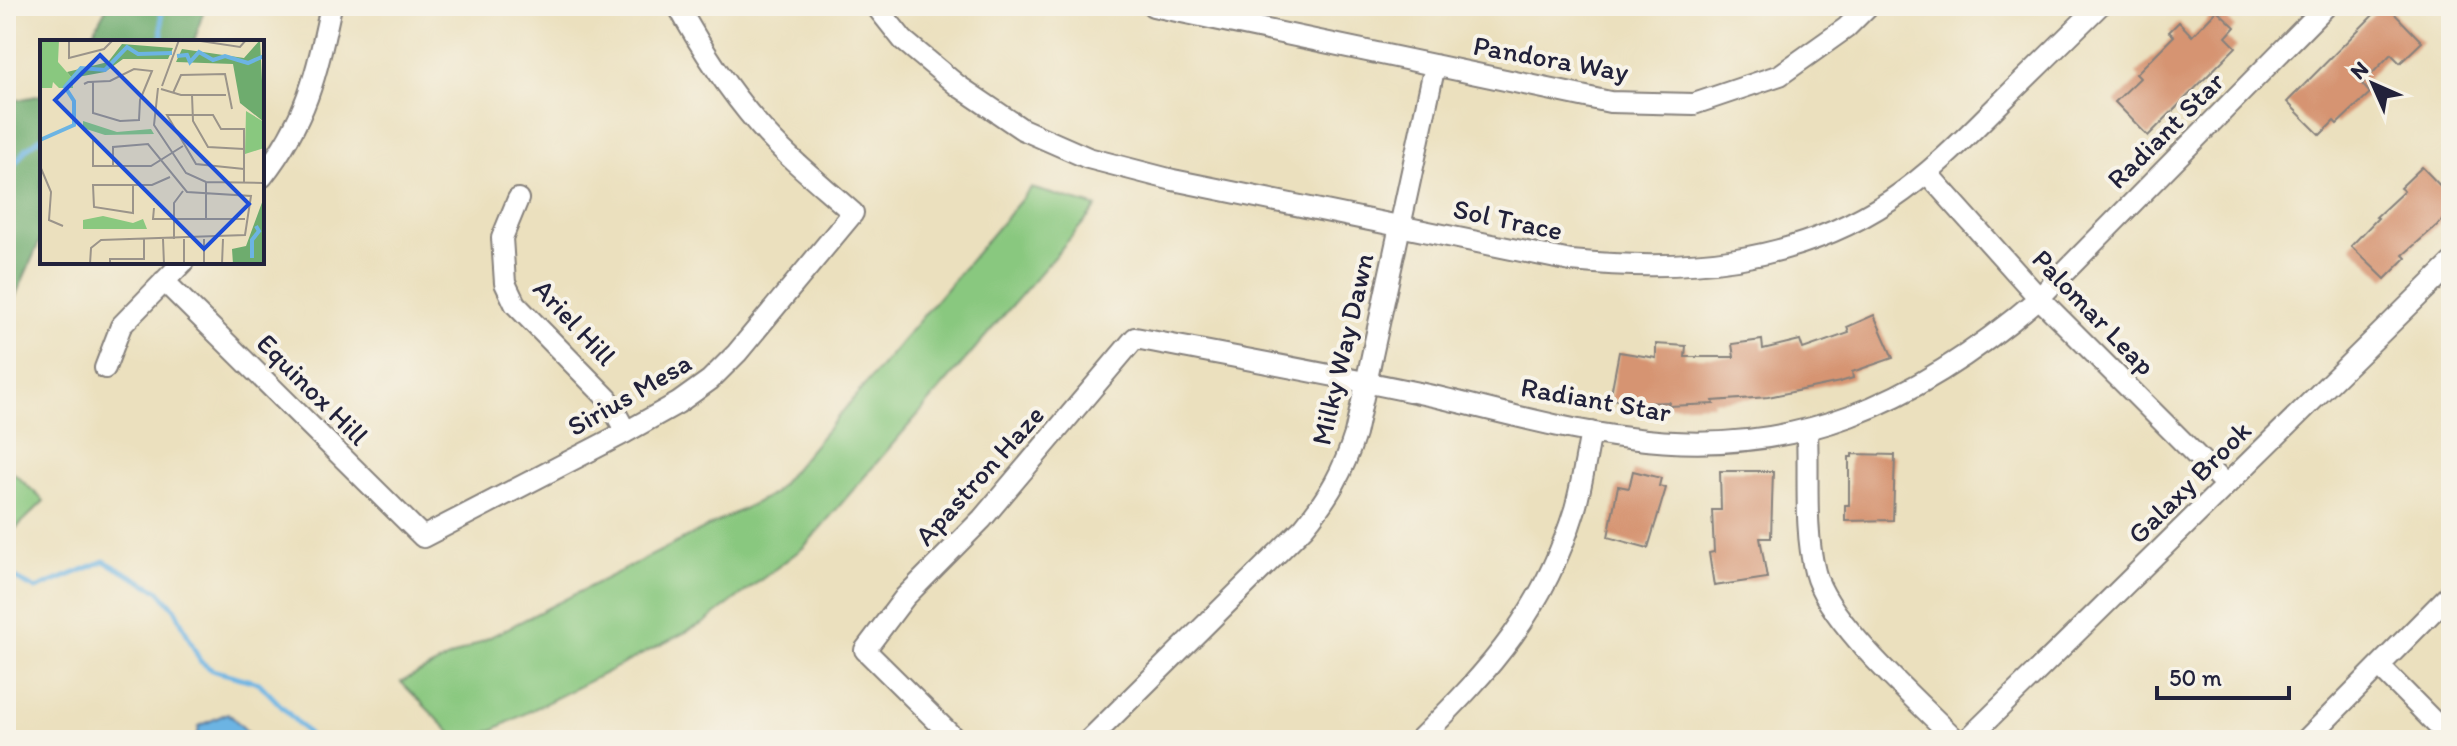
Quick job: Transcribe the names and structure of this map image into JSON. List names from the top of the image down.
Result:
{
  "streets": {
    "street": [
      "Pandora Way",
      "Radiant Star",
      "Sol Trace",
      "Palomar Leap",
      "Ariel Hill",
      "Milky Way Dawn",
      "Equinox Hill",
      "Sirius Mesa",
      "Apastron Haze",
      "Galaxy Brook"
    ]
  },
  "crossings": [
    ["Pandora Way", "Milky Way Dawn"],
    ["Radiant Star", "Palomar Leap"],
    ["Radiant Star", "Milky Way Dawn"],
    ["Radiant Star", "Apastron Haze"],
    ["Sol Trace", "Palomar Leap"],
    ["Sol Trace", "Milky Way Dawn"],
    ["Palomar Leap", "Galaxy Brook"],
    ["Ariel Hill", "Sirius Mesa"],
    ["Equinox Hill", "Sirius Mesa"]
  ],
  "scale_bar": "50 m",
  "north": "top left"
}
